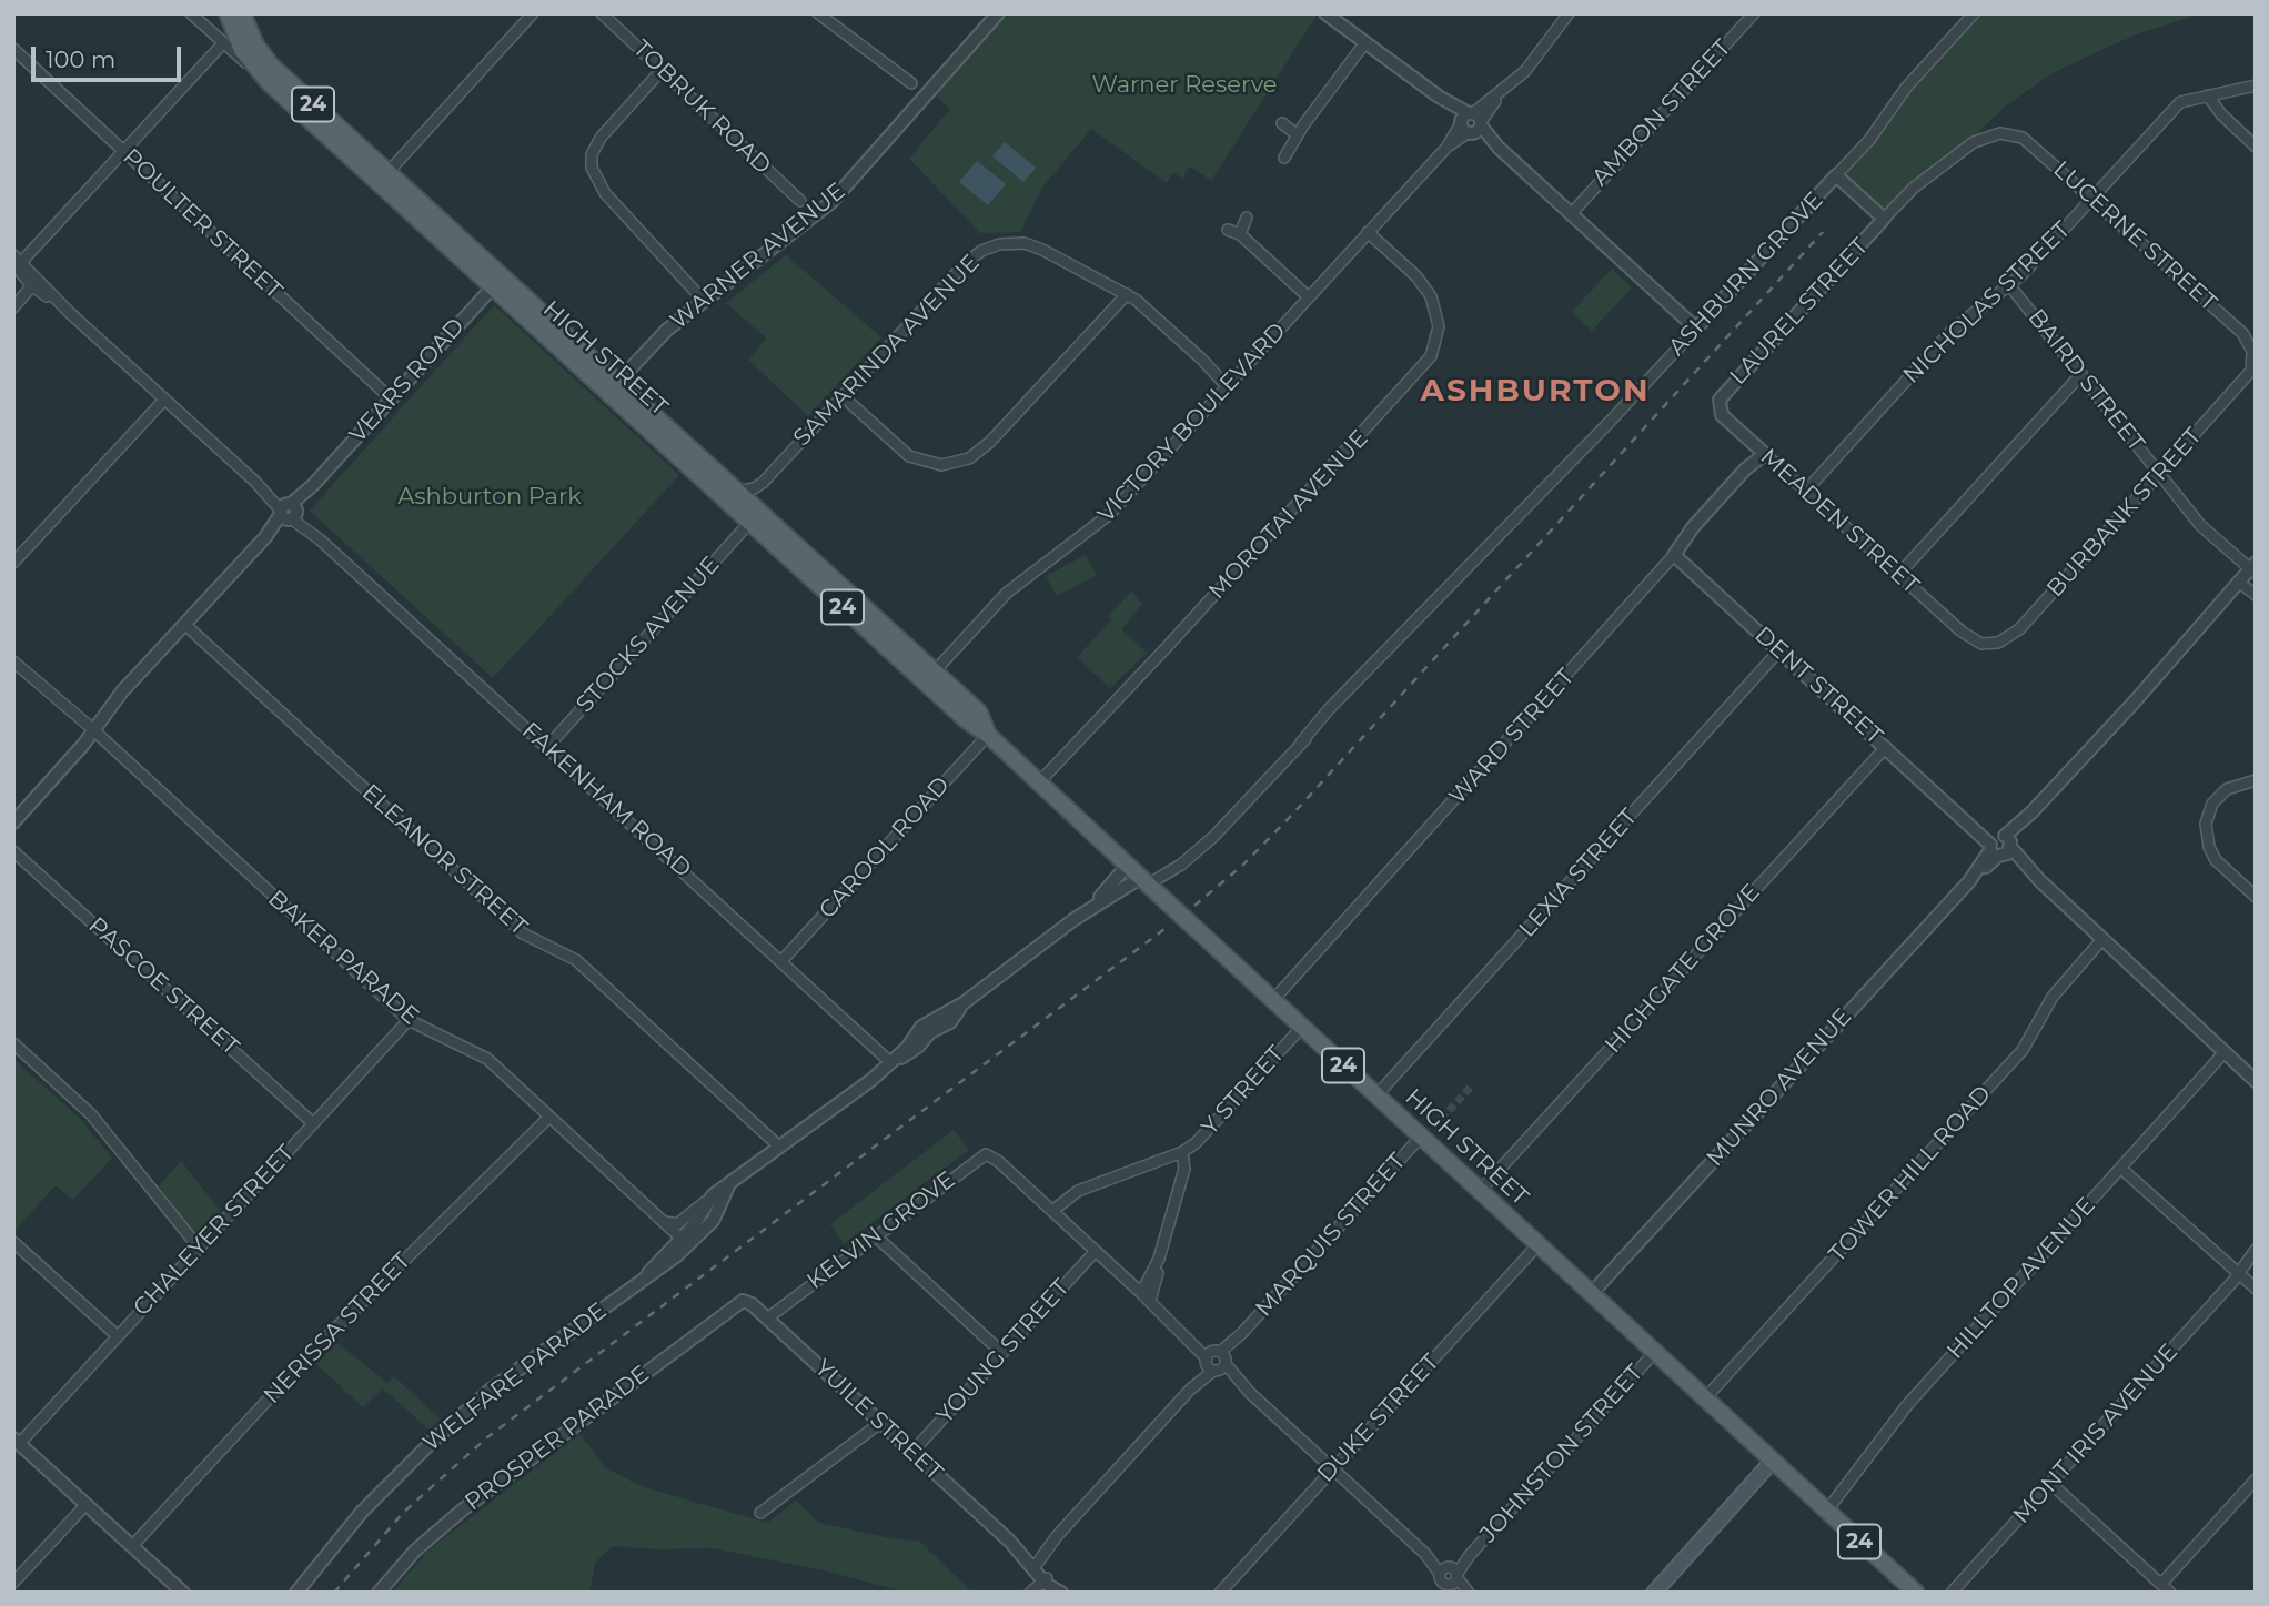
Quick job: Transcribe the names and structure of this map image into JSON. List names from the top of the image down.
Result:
{
  "streets": {
    "main road": ["24", "HIGH STREET"],
    "street": [
      "TOBRUK ROAD",
      "AMBON STREET",
      "POULTER STREET",
      "LUCERNE STREET",
      "WARNER AVENUE",
      "ASHBURN GROVE",
      "NICHOLAS STREET",
      "LAUREL STREET",
      "SAMARINDA AVENUE",
      "VEARS ROAD",
      "BAIRD STREET",
      "VICTORY BOULEVARD",
      "BURBANK STREET",
      "MOROTAI AVENUE",
      "MEADEN STREET",
      "STOCKS AVENUE",
      "DENT STREET",
      "WARD STREET",
      "FAKENHAM ROAD",
      "CAROOL ROAD",
      "ELEANOR STREET",
      "LEXIA STREET",
      "BAKER PARADE",
      "HIGHGATE GROVE",
      "PASCOE STREET",
      "MUNRO AVENUE",
      "Y STREET",
      "TOWER HILL ROAD",
      "CHALEYER STREET",
      "KELVIN GROVE",
      "MARQUIS STREET",
      "HILLTOP AVENUE",
      "NERISSA STREET",
      "YOUNG STREET",
      "WELFARE PARADE",
      "DUKE STREET",
      "YUILE STREET",
      "MONT IRIS AVENUE",
      "PROSPER PARADE",
      "JOHNSTON STREET"
    ]
  },
  "crossings": [
    ["24", "HIGH STREET"],
    ["POULTER STREET", "VEARS ROAD"],
    ["LUCERNE STREET", "NICHOLAS STREET"],
    ["LUCERNE STREET", "LAUREL STREET"],
    ["LUCERNE STREET", "BURBANK STREET"],
    ["WARNER AVENUE", "HIGH STREET"],
    ["ASHBURN GROVE", "LAUREL STREET"],
    ["ASHBURN GROVE", "HIGH STREET"],
    ["ASHBURN GROVE", "WELFARE PARADE"],
    ["NICHOLAS STREET", "BAIRD STREET"],
    ["NICHOLAS STREET", "MEADEN STREET"],
    ["LAUREL STREET", "MEADEN STREET"],
    ["SAMARINDA AVENUE", "HIGH STREET"],
    ["SAMARINDA AVENUE", "VICTORY BOULEVARD"],
    ["HIGH STREET", "VEARS ROAD"],
    ["HIGH STREET", "VICTORY BOULEVARD"],
    ["HIGH STREET", "MOROTAI AVENUE"],
    ["HIGH STREET", "STOCKS AVENUE"],
    ["HIGH STREET", "WARD STREET"],
    ["HIGH STREET", "CAROOL ROAD"],
    ["HIGH STREET", "LEXIA STREET"],
    ["HIGH STREET", "HIGHGATE GROVE"],
    ["HIGH STREET", "MUNRO AVENUE"],
    ["HIGH STREET", "Y STREET"],
    ["HIGH STREET", "TOWER HILL ROAD"],
    ["HIGH STREET", "MARQUIS STREET"],
    ["HIGH STREET", "HILLTOP AVENUE"],
    ["HIGH STREET", "WELFARE PARADE"],
    ["HIGH STREET", "DUKE STREET"],
    ["HIGH STREET", "JOHNSTON STREET"],
    ["VEARS ROAD", "FAKENHAM ROAD"],
    ["VEARS ROAD", "ELEANOR STREET"],
    ["VEARS ROAD", "BAKER PARADE"],
    ["BAIRD STREET", "BURBANK STREET"],
    ["BAIRD STREET", "MUNRO AVENUE"],
    ["VICTORY BOULEVARD", "MOROTAI AVENUE"],
    ["BURBANK STREET", "MEADEN STREET"],
    ["MEADEN STREET", "WARD STREET"],
    ["STOCKS AVENUE", "FAKENHAM ROAD"],
    ["DENT STREET", "WARD STREET"],
    ["DENT STREET", "LEXIA STREET"],
    ["DENT STREET", "HIGHGATE GROVE"],
    ["DENT STREET", "MUNRO AVENUE"],
    ["DENT STREET", "TOWER HILL ROAD"],
    ["DENT STREET", "HILLTOP AVENUE"],
    ["FAKENHAM ROAD", "CAROOL ROAD"],
    ["FAKENHAM ROAD", "WELFARE PARADE"],
    ["ELEANOR STREET", "WELFARE PARADE"],
    ["BAKER PARADE", "CHALEYER STREET"],
    ["BAKER PARADE", "NERISSA STREET"],
    ["BAKER PARADE", "WELFARE PARADE"],
    ["PASCOE STREET", "CHALEYER STREET"],
    ["Y STREET", "KELVIN GROVE"],
    ["KELVIN GROVE", "YUILE STREET"],
    ["MARQUIS STREET", "YUILE STREET"],
    ["YOUNG STREET", "YUILE STREET"],
    ["YUILE STREET", "PROSPER PARADE"]
  ],
  "districts": ["ASHBURTON"],
  "parks": ["Warner Reserve", "Ashburton Park"],
  "scale_bar": "100 m"
}
